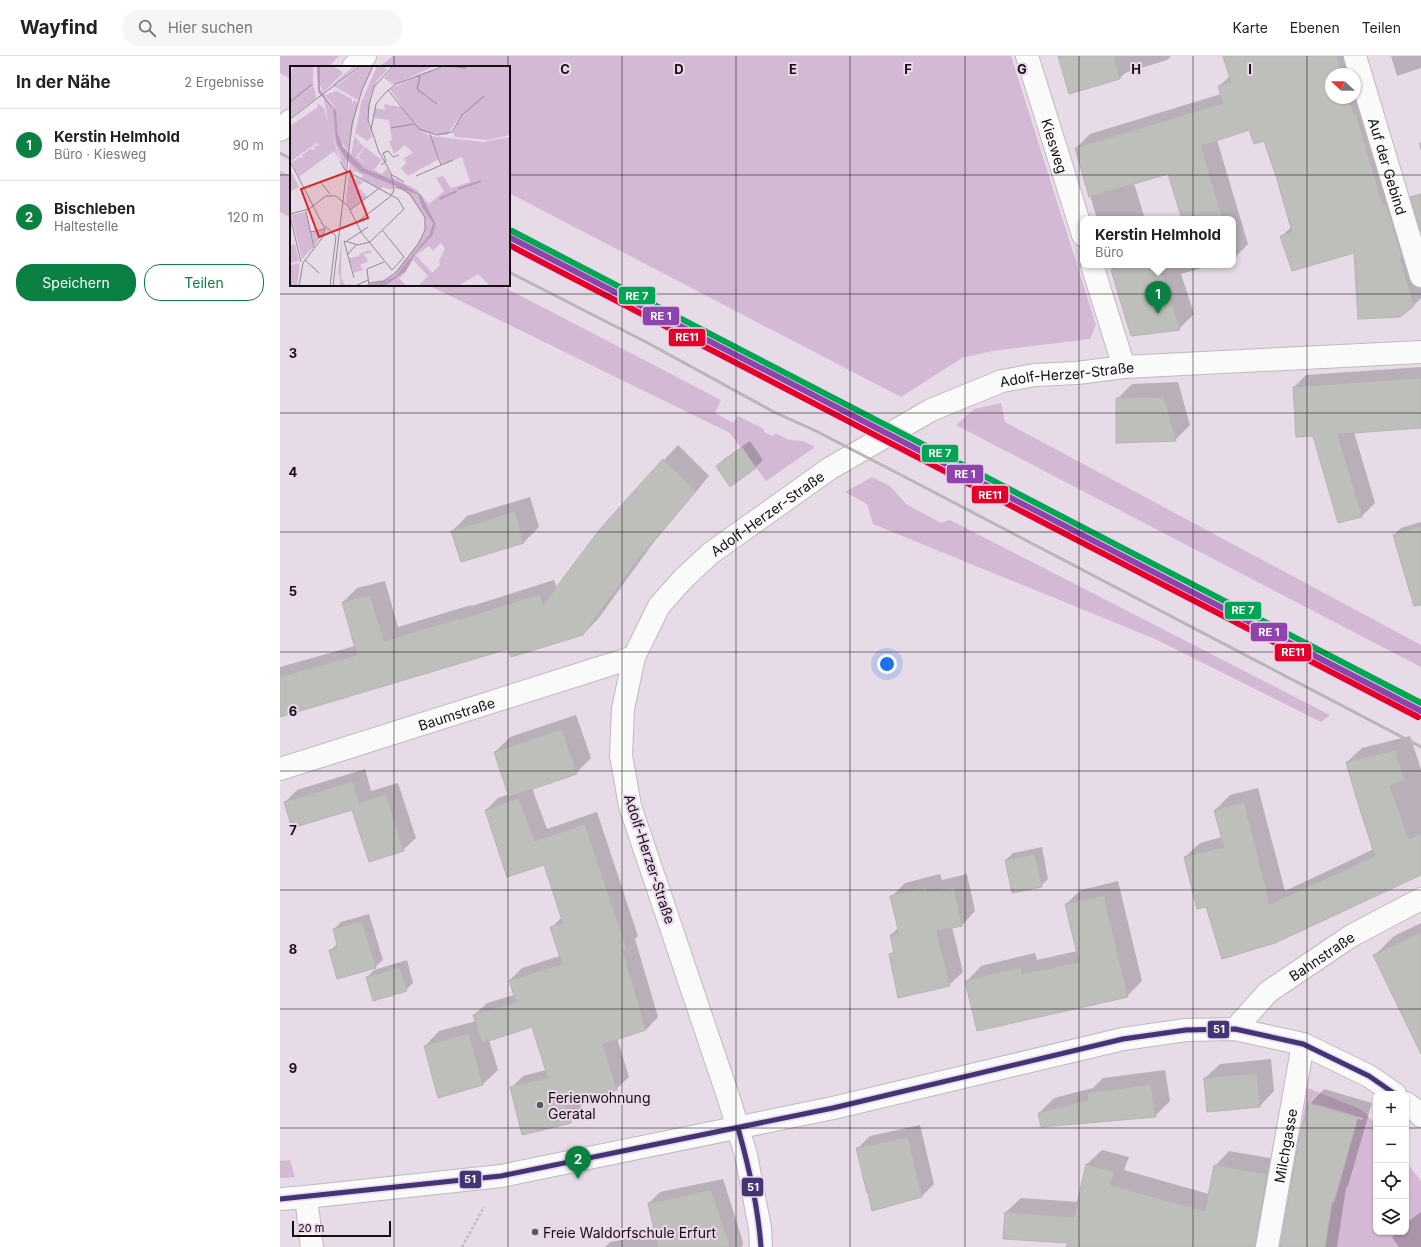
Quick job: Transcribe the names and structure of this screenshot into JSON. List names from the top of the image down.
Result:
{
  "streets": {
    "street": [
      "Kiesweg",
      "Auf der Gebind",
      "Adolf-Herzer-Straße",
      "Baumstraße",
      "Bahnstraße",
      "Milchgasse"
    ]
  },
  "crossings": [
    ["Adolf-Herzer-Straße", "Baumstraße"]
  ],
  "places": ["Ferienwohnung Geratal", "Freie Waldorfschule Erfurt"],
  "lines": ["transit line RE11", "transit line 51"],
  "scale_bar": "20 m",
  "north": "left",
  "page": {
    "header": "Wayfind",
    "search": "Hier suchen",
    "nav": ["Karte", "Ebenen", "Teilen"],
    "heading": ["In der Nähe", "2 Ergebnisse"],
    "list": [
      {
        "mark": "1",
        "name": "Kerstin Helmhold",
        "note": "Büro · Kiesweg",
        "value": "90 m"
      },
      {
        "mark": "2",
        "name": "Bischleben",
        "note": "Haltestelle",
        "value": "120 m"
      }
    ],
    "popup": ["Kerstin Helmhold", "Büro"],
    "buttons": ["Speichern", "Teilen"],
    "pins": ["1", "2"],
    "map_buttons": ["+", "−"],
    "scale": "20 m"
  },
  "grid": {
    "columns": [
      "C",
      "D",
      "E",
      "F",
      "G",
      "H",
      "I"
    ],
    "rows": [
      "3",
      "4",
      "5",
      "6",
      "7",
      "8",
      "9"
    ]
  }
}
